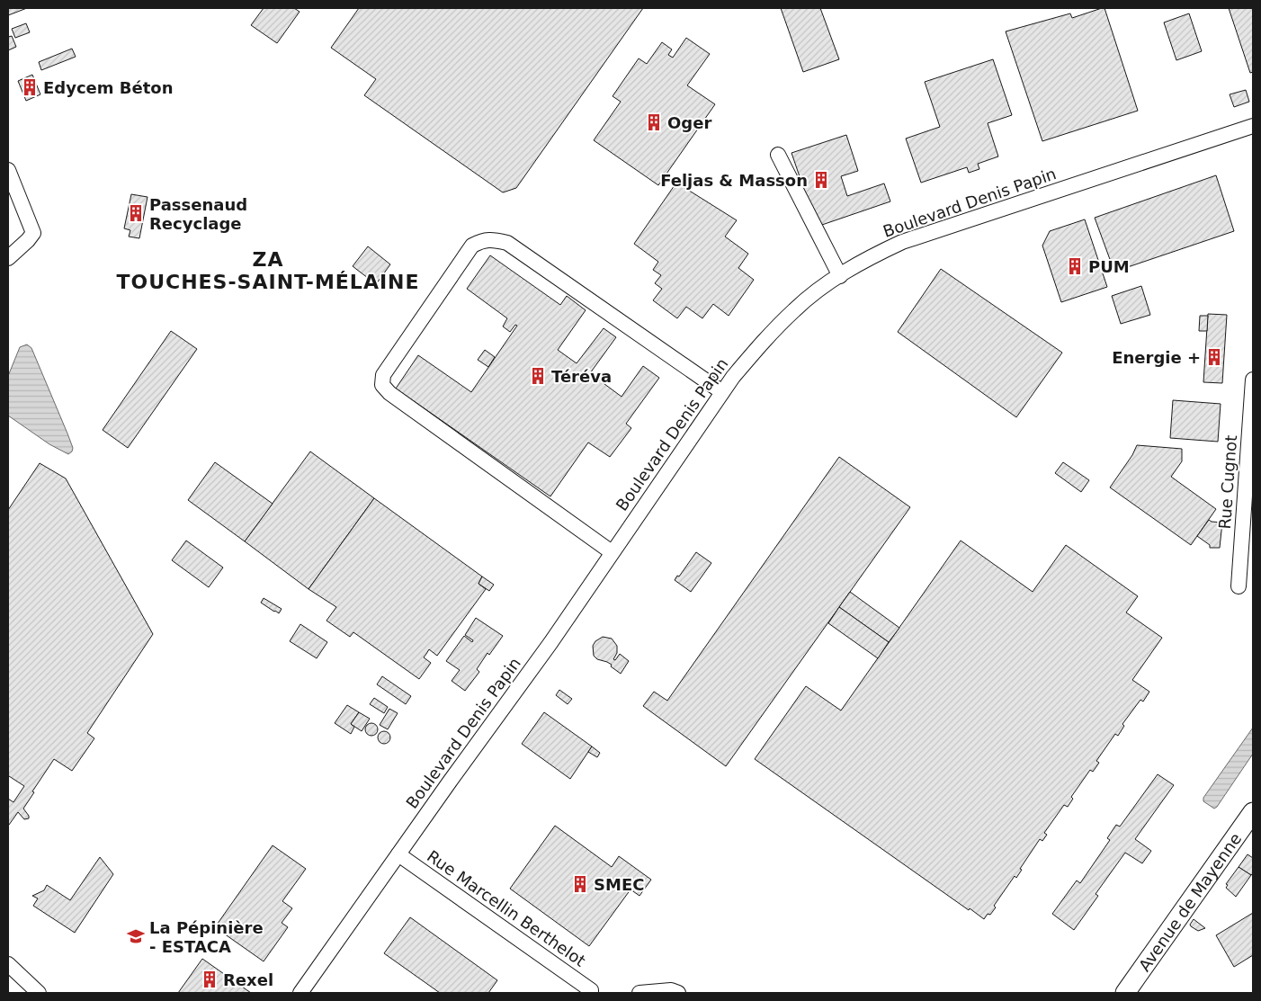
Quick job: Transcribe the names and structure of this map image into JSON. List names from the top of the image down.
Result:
{
  "streets": {
    "main road": ["Avenue de Mayenne"],
    "street": ["Boulevard Denis Papin", "Rue Cugnot", "Rue Marcellin Berthelot"]
  },
  "crossings": [
    ["Boulevard Denis Papin", "Rue Marcellin Berthelot"]
  ],
  "districts": ["ZA TOUCHES-SAINT-MÉLAINE"],
  "places": {
    "building": [
      "Edycem Béton",
      "Oger",
      "Feljas & Masson",
      "Passenaud Recyclage",
      "PUM",
      "Energie +",
      "Téréva",
      "SMEC",
      "Rexel"
    ],
    "school or university": ["La Pépinière - ESTACA"]
  }
}
